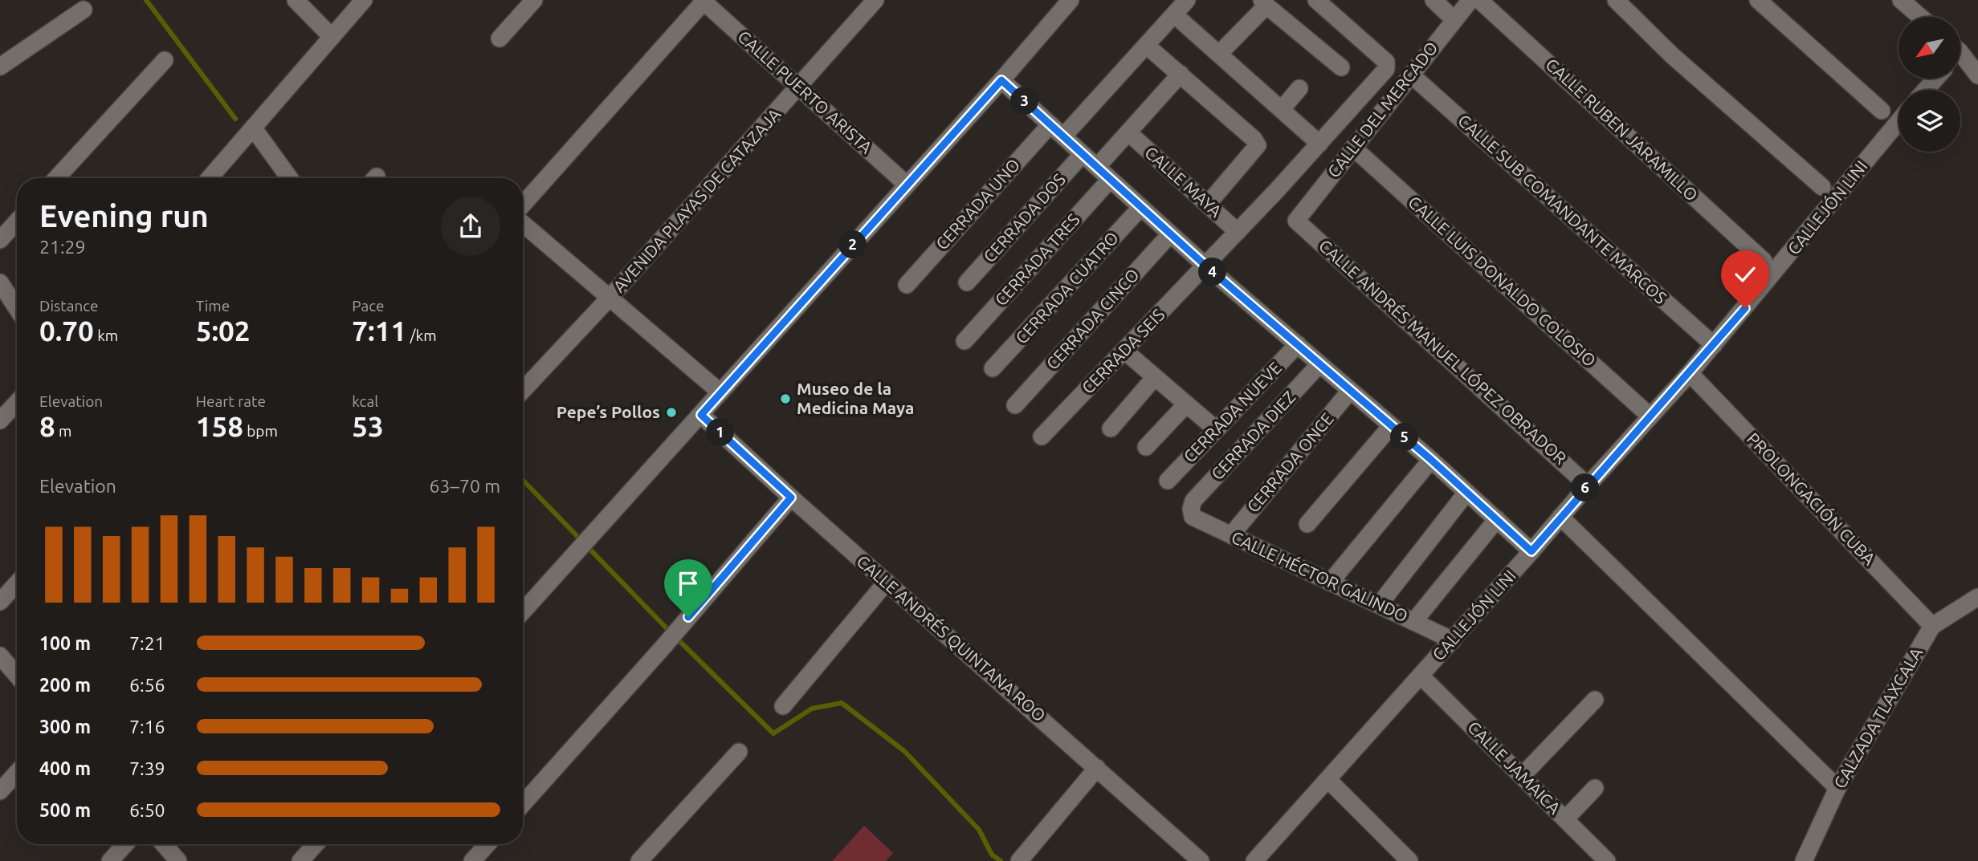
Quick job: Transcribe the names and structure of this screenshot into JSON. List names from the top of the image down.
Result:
{
  "streets": {
    "street": [
      "CALLE PUERTO ARISTA",
      "CALLE DEL MERCADO",
      "CALLE RUBEN JARAMILLO",
      "CALLE MAYA",
      "AVENIDA PLAYAS DE CATAZAJA",
      "CERRADA UNO",
      "CALLEJÓN LINI",
      "CALLE SUB COMANDANTE MARCOS",
      "CERRADA DOS",
      "CERRADA TRES",
      "CALLE LUIS DONALDO COLOSIO",
      "CERRADA CUATRO",
      "CERRADA CINCO",
      "CERRADA SEIS",
      "CALLE ANDRÉS MANUEL LÓPEZ OBRADOR",
      "CERRADA NUEVE",
      "CERRADA DIEZ",
      "CERRADA ONCE",
      "PROLONGACIÓN CUBA",
      "CALLE HÉCTOR GALINDO",
      "CALLE ANDRÉS QUINTANA ROO",
      "CALZADA TLAXCALA",
      "CALLE JAMAICA"
    ]
  },
  "crossings": [
    ["CALLE PUERTO ARISTA", "AVENIDA PLAYAS DE CATAZAJA"],
    ["CALLE DEL MERCADO", "CALLE MAYA"],
    ["CALLE DEL MERCADO", "CALLE SUB COMANDANTE MARCOS"],
    ["CALLE DEL MERCADO", "CALLE LUIS DONALDO COLOSIO"],
    ["CALLE DEL MERCADO", "CERRADA SEIS"],
    ["CALLE DEL MERCADO", "CALLE ANDRÉS MANUEL LÓPEZ OBRADOR"],
    ["CALLEJÓN LINI", "CALLE SUB COMANDANTE MARCOS"],
    ["CALLEJÓN LINI", "CALLE LUIS DONALDO COLOSIO"],
    ["CALLEJÓN LINI", "CALLE ANDRÉS MANUEL LÓPEZ OBRADOR"],
    ["CALLEJÓN LINI", "PROLONGACIÓN CUBA"],
    ["CALLEJÓN LINI", "CALLE HÉCTOR GALINDO"],
    ["CALLEJÓN LINI", "CALLE JAMAICA"],
    ["CERRADA DIEZ", "CALLE HÉCTOR GALINDO"],
    ["CERRADA ONCE", "CALLE HÉCTOR GALINDO"],
    ["PROLONGACIÓN CUBA", "CALZADA TLAXCALA"]
  ],
  "places": ["Museo de la Medicina Maya", "Pepe’s Pollos"],
  "north": "bottom left",
  "page": {
    "pins": [
      "3",
      "2",
      "4",
      "1",
      "5",
      "6"
    ],
    "heading": ["Evening run", "21:29"],
    "stats": [
      ["Distance", "0.70 km"],
      ["Time", "5:02"],
      ["Pace", "7:11 /km"],
      ["Elevation", "8 m"],
      ["Heart rate", "158 bpm"],
      ["kcal", "53"]
    ],
    "chart": ["Elevation", "63–70 m"],
    "list": [
      {
        "name": "100 m",
        "note": "7:21"
      },
      {
        "name": "200 m",
        "note": "6:56"
      },
      {
        "name": "300 m",
        "note": "7:16"
      },
      {
        "name": "400 m",
        "note": "7:39"
      },
      {
        "name": "500 m",
        "note": "6:50"
      }
    ]
  }
}
